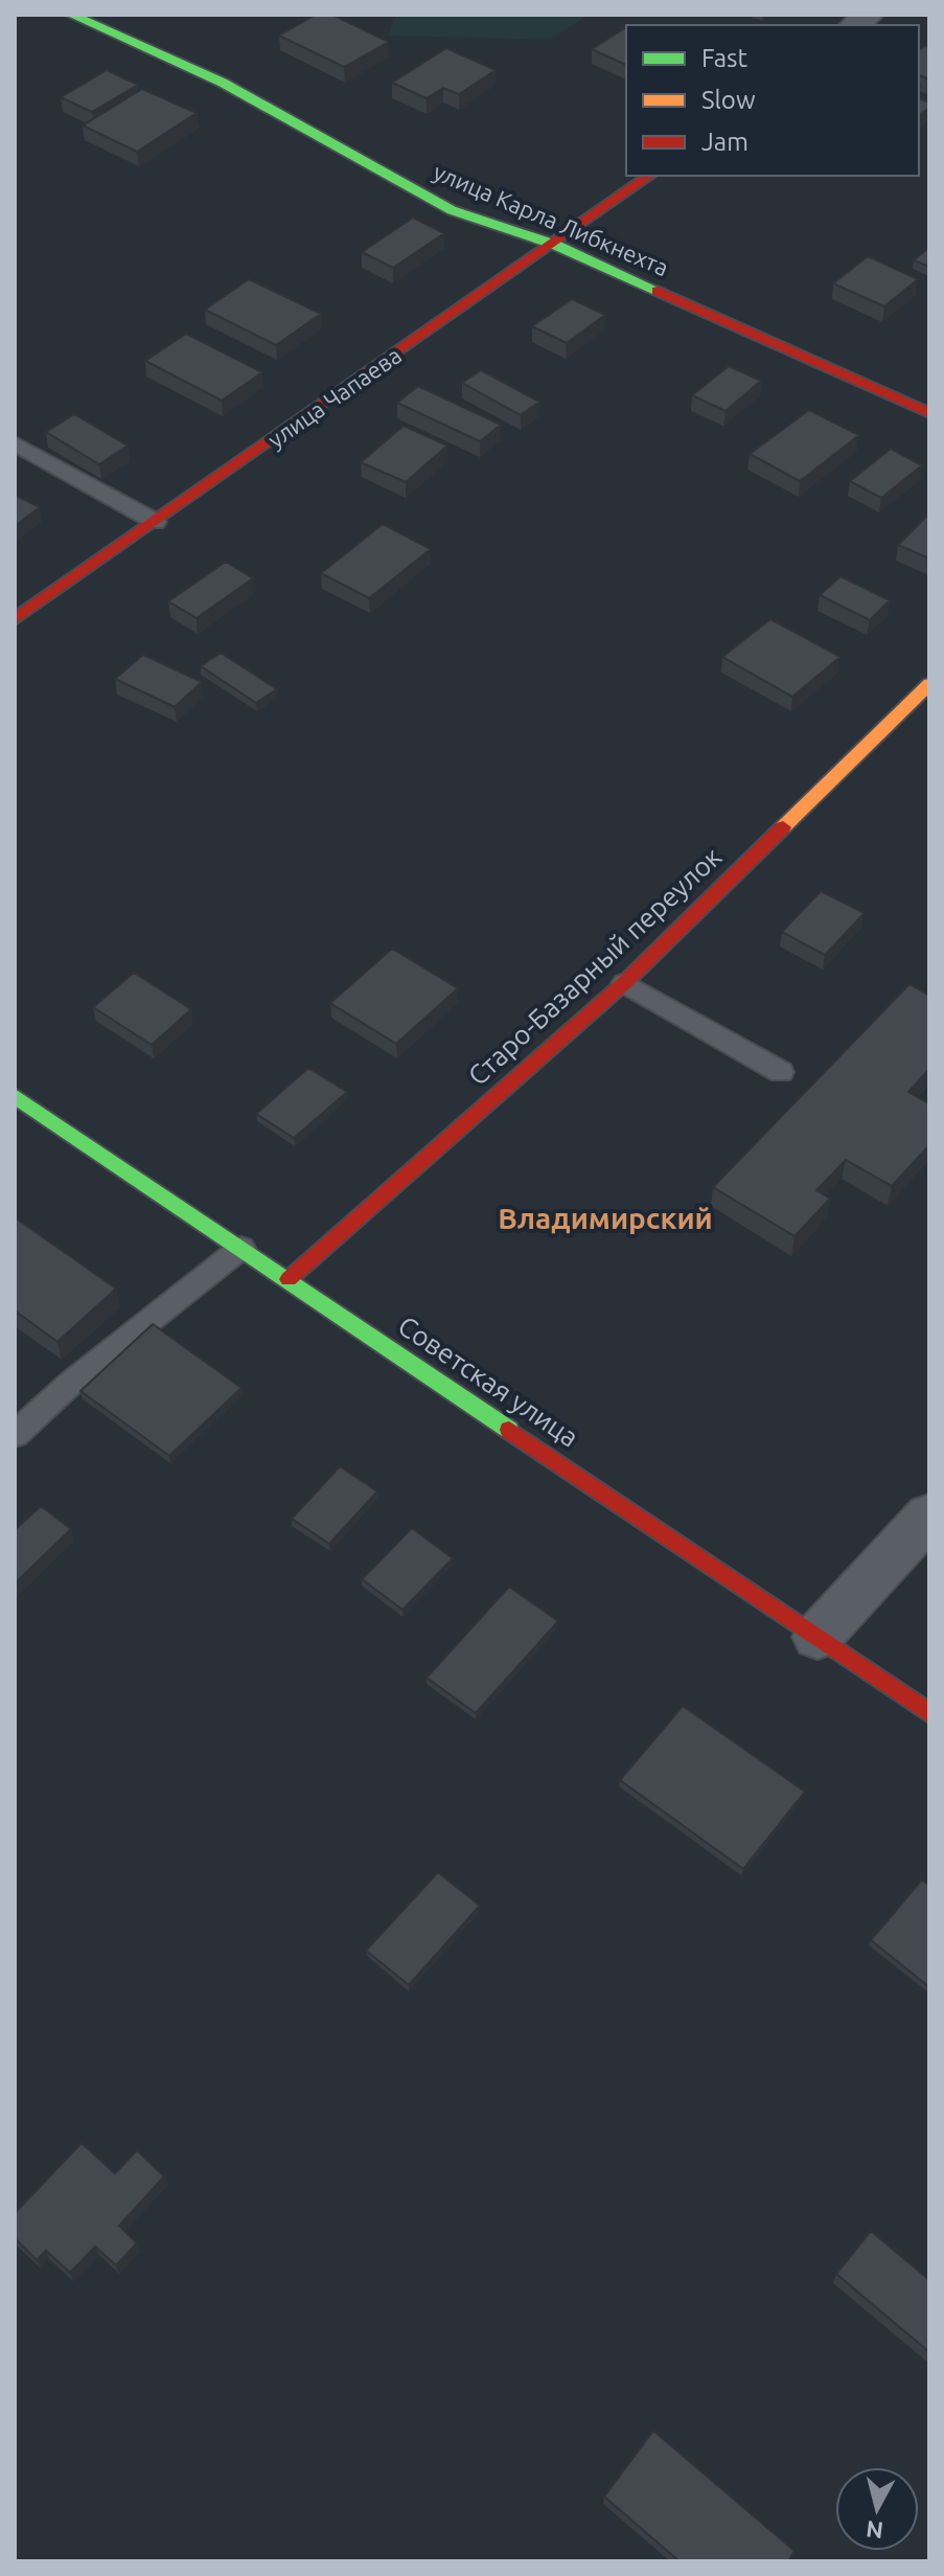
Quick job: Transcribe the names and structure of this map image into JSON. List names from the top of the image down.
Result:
{
  "streets": {
    "street": [
      "улица Карла Либкнехта",
      "улица Чапаева",
      "Старо-Базарный переулок",
      "Советская улица"
    ]
  },
  "crossings": [
    ["улица Карла Либкнехта", "улица Чапаева"],
    ["Старо-Базарный переулок", "Советская улица"]
  ],
  "districts": ["Владимирский"],
  "legend": ["Fast", "Slow", "Jam"],
  "north": "bottom"
}
